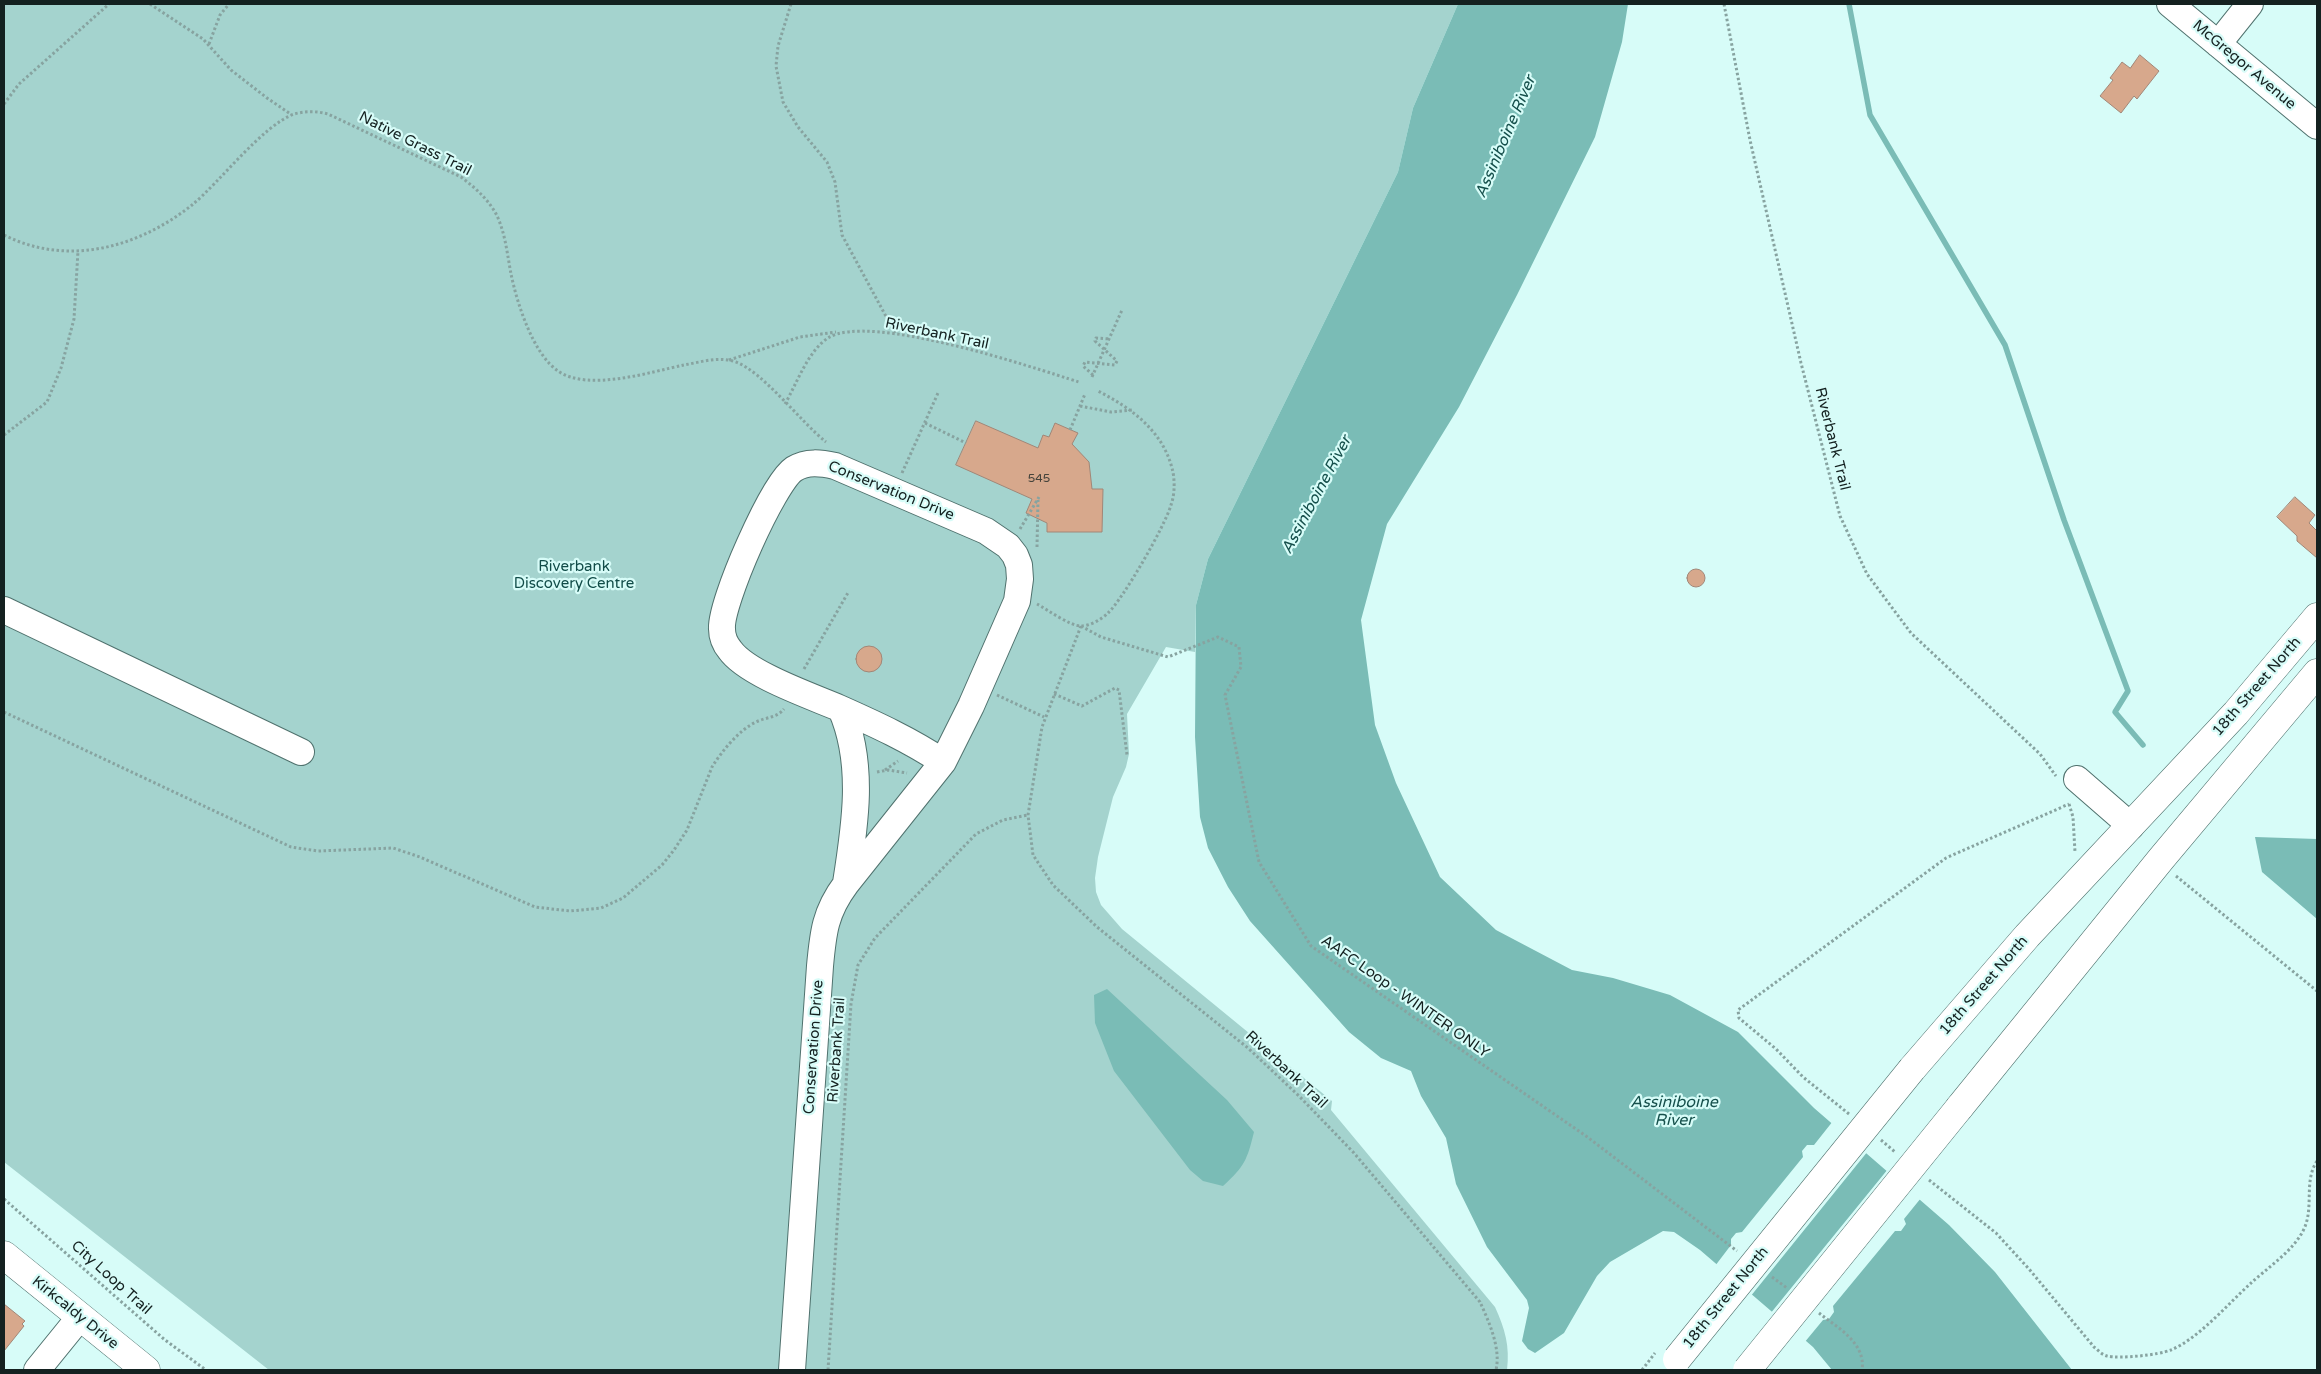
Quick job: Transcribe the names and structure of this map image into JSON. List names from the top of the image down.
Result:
{
  "streets": {
    "main road": ["18th Street North", "Kirkcaldy Drive"],
    "street": ["McGregor Avenue", "Conservation Drive"],
    "path": [
      "Native Grass Trail",
      "Riverbank Trail",
      "AAFC Loop - WINTER ONLY",
      "City Loop Trail"
    ]
  },
  "crossings": [
    ["Native Grass Trail", "Riverbank Trail"],
    ["Riverbank Trail", "AAFC Loop - WINTER ONLY"]
  ],
  "water": ["Assiniboine River"],
  "parks": ["Riverbank Discovery Centre"],
  "house_numbers": ["545"]
}
